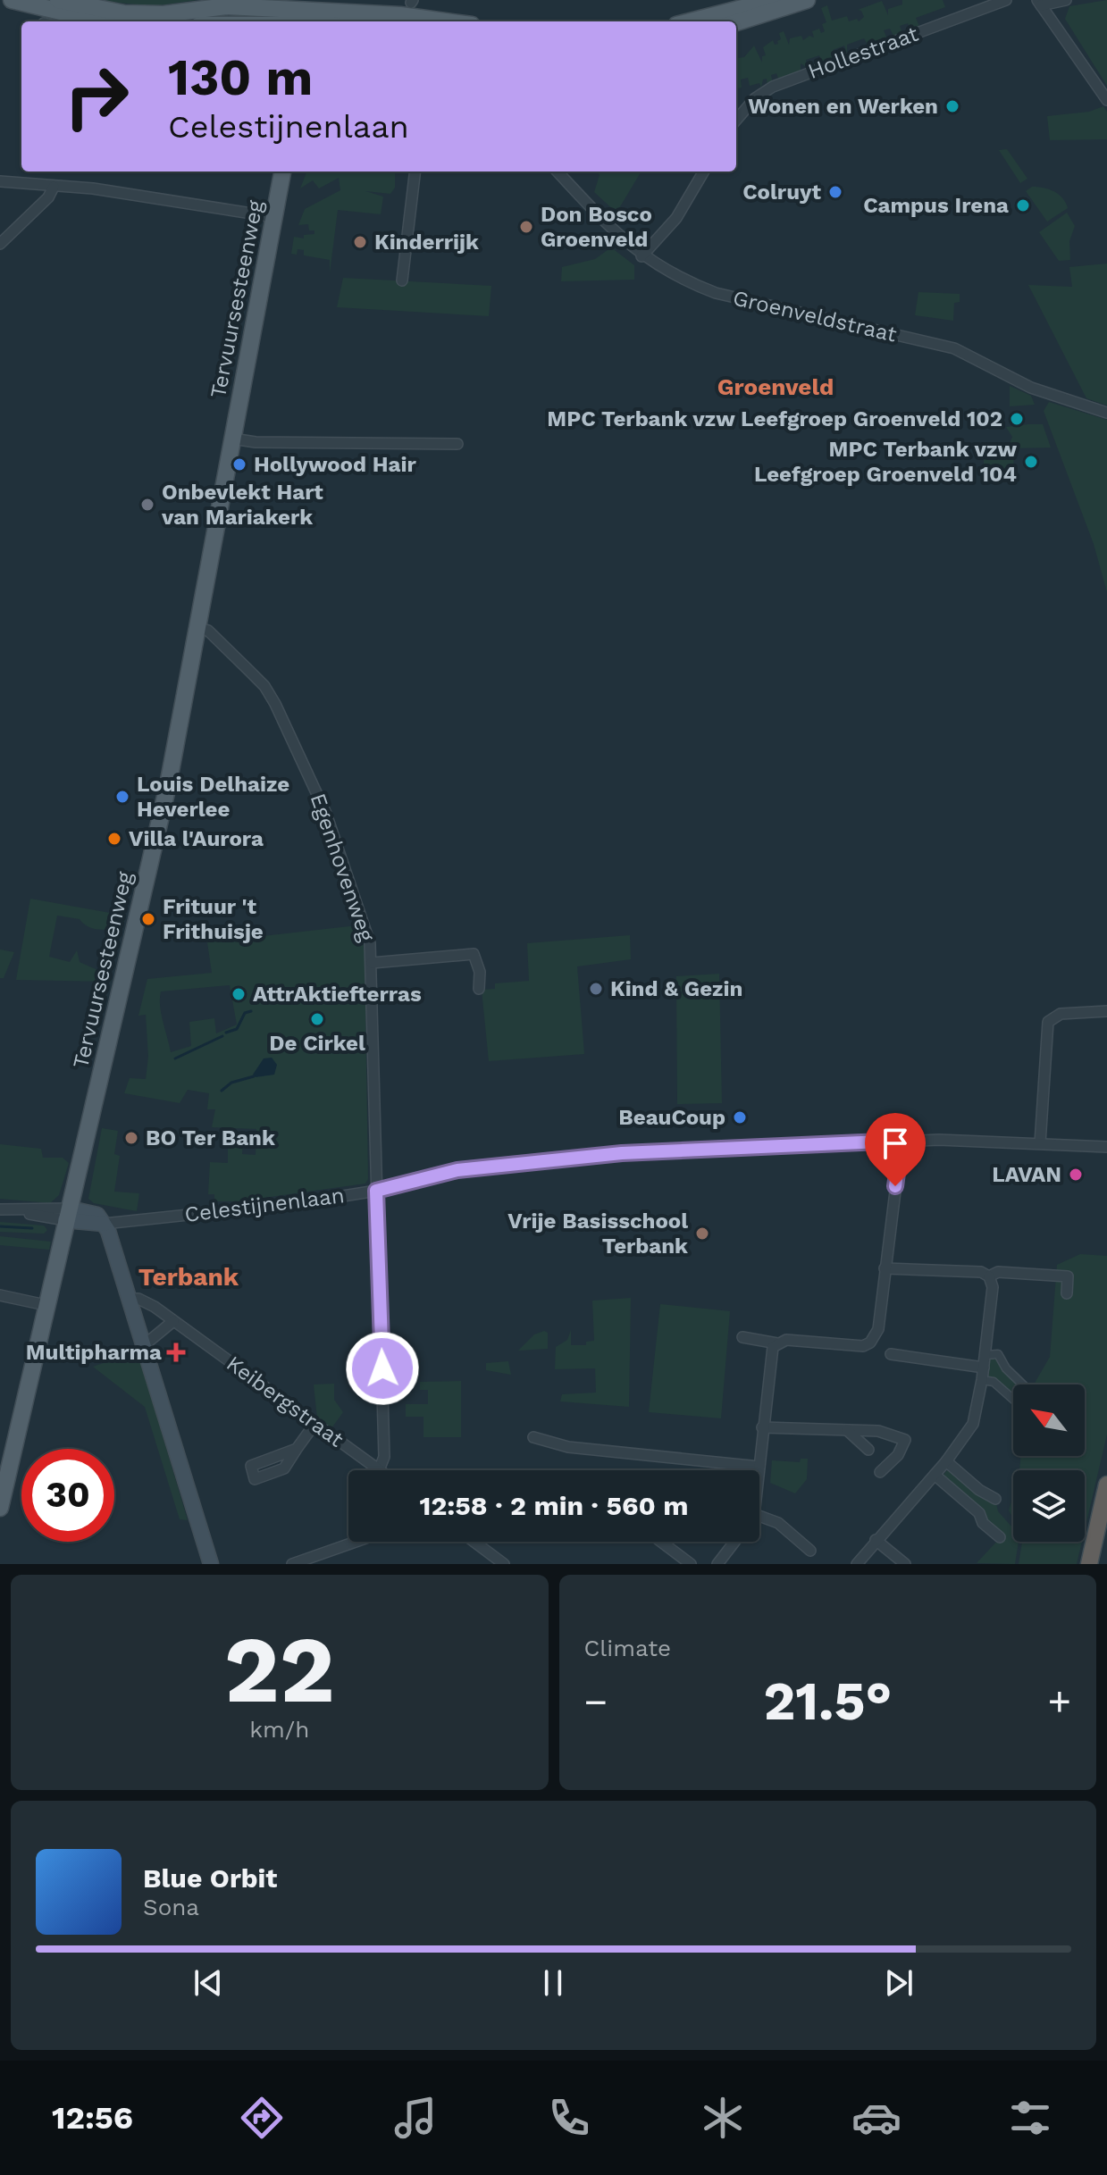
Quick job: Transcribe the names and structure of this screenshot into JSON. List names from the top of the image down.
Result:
{
  "streets": {
    "main road": ["Tervuursesteenweg"],
    "street": [
      "Hollestraat",
      "Groenveldstraat",
      "Egenhovenweg",
      "Celestijnenlaan",
      "Keibergstraat"
    ]
  },
  "crossings": [
    ["Tervuursesteenweg", "Egenhovenweg"],
    ["Egenhovenweg", "Celestijnenlaan"],
    ["Egenhovenweg", "Keibergstraat"]
  ],
  "districts": ["Groenveld", "Terbank"],
  "places": {
    "other": [
      "Wonen en Werken",
      "Colruyt",
      "Campus Irena",
      "Don Bosco Groenveld",
      "Kinderrijk",
      "MPC Terbank vzw Leefgroep Groenveld 102",
      "MPC Terbank vzw Leefgroep Groenveld 104",
      "Hollywood Hair",
      "Onbevlekt Hart van Mariakerk",
      "Louis Delhaize Heverlee",
      "Villa l'Aurora",
      "Frituur 't Frithuisje",
      "Kind & Gezin",
      "AttrAktiefterras",
      "De Cirkel",
      "BeauCoup",
      "BO Ter Bank",
      "LAVAN",
      "Vrije Basisschool Terbank"
    ],
    "health": ["Multipharma"]
  },
  "north": "top left",
  "page": {
    "turn": ["130 m", "Celestijnenlaan"],
    "limit": "30",
    "trip": "12:58 · 2 min · 560 m",
    "tile": [
      ["22", "km/h"],
      "Climate"
    ],
    "heat": ["−", "21.5°", "+"],
    "song": ["Blue Orbit", "Sona"],
    "tabs": "12:56"
  }
}
